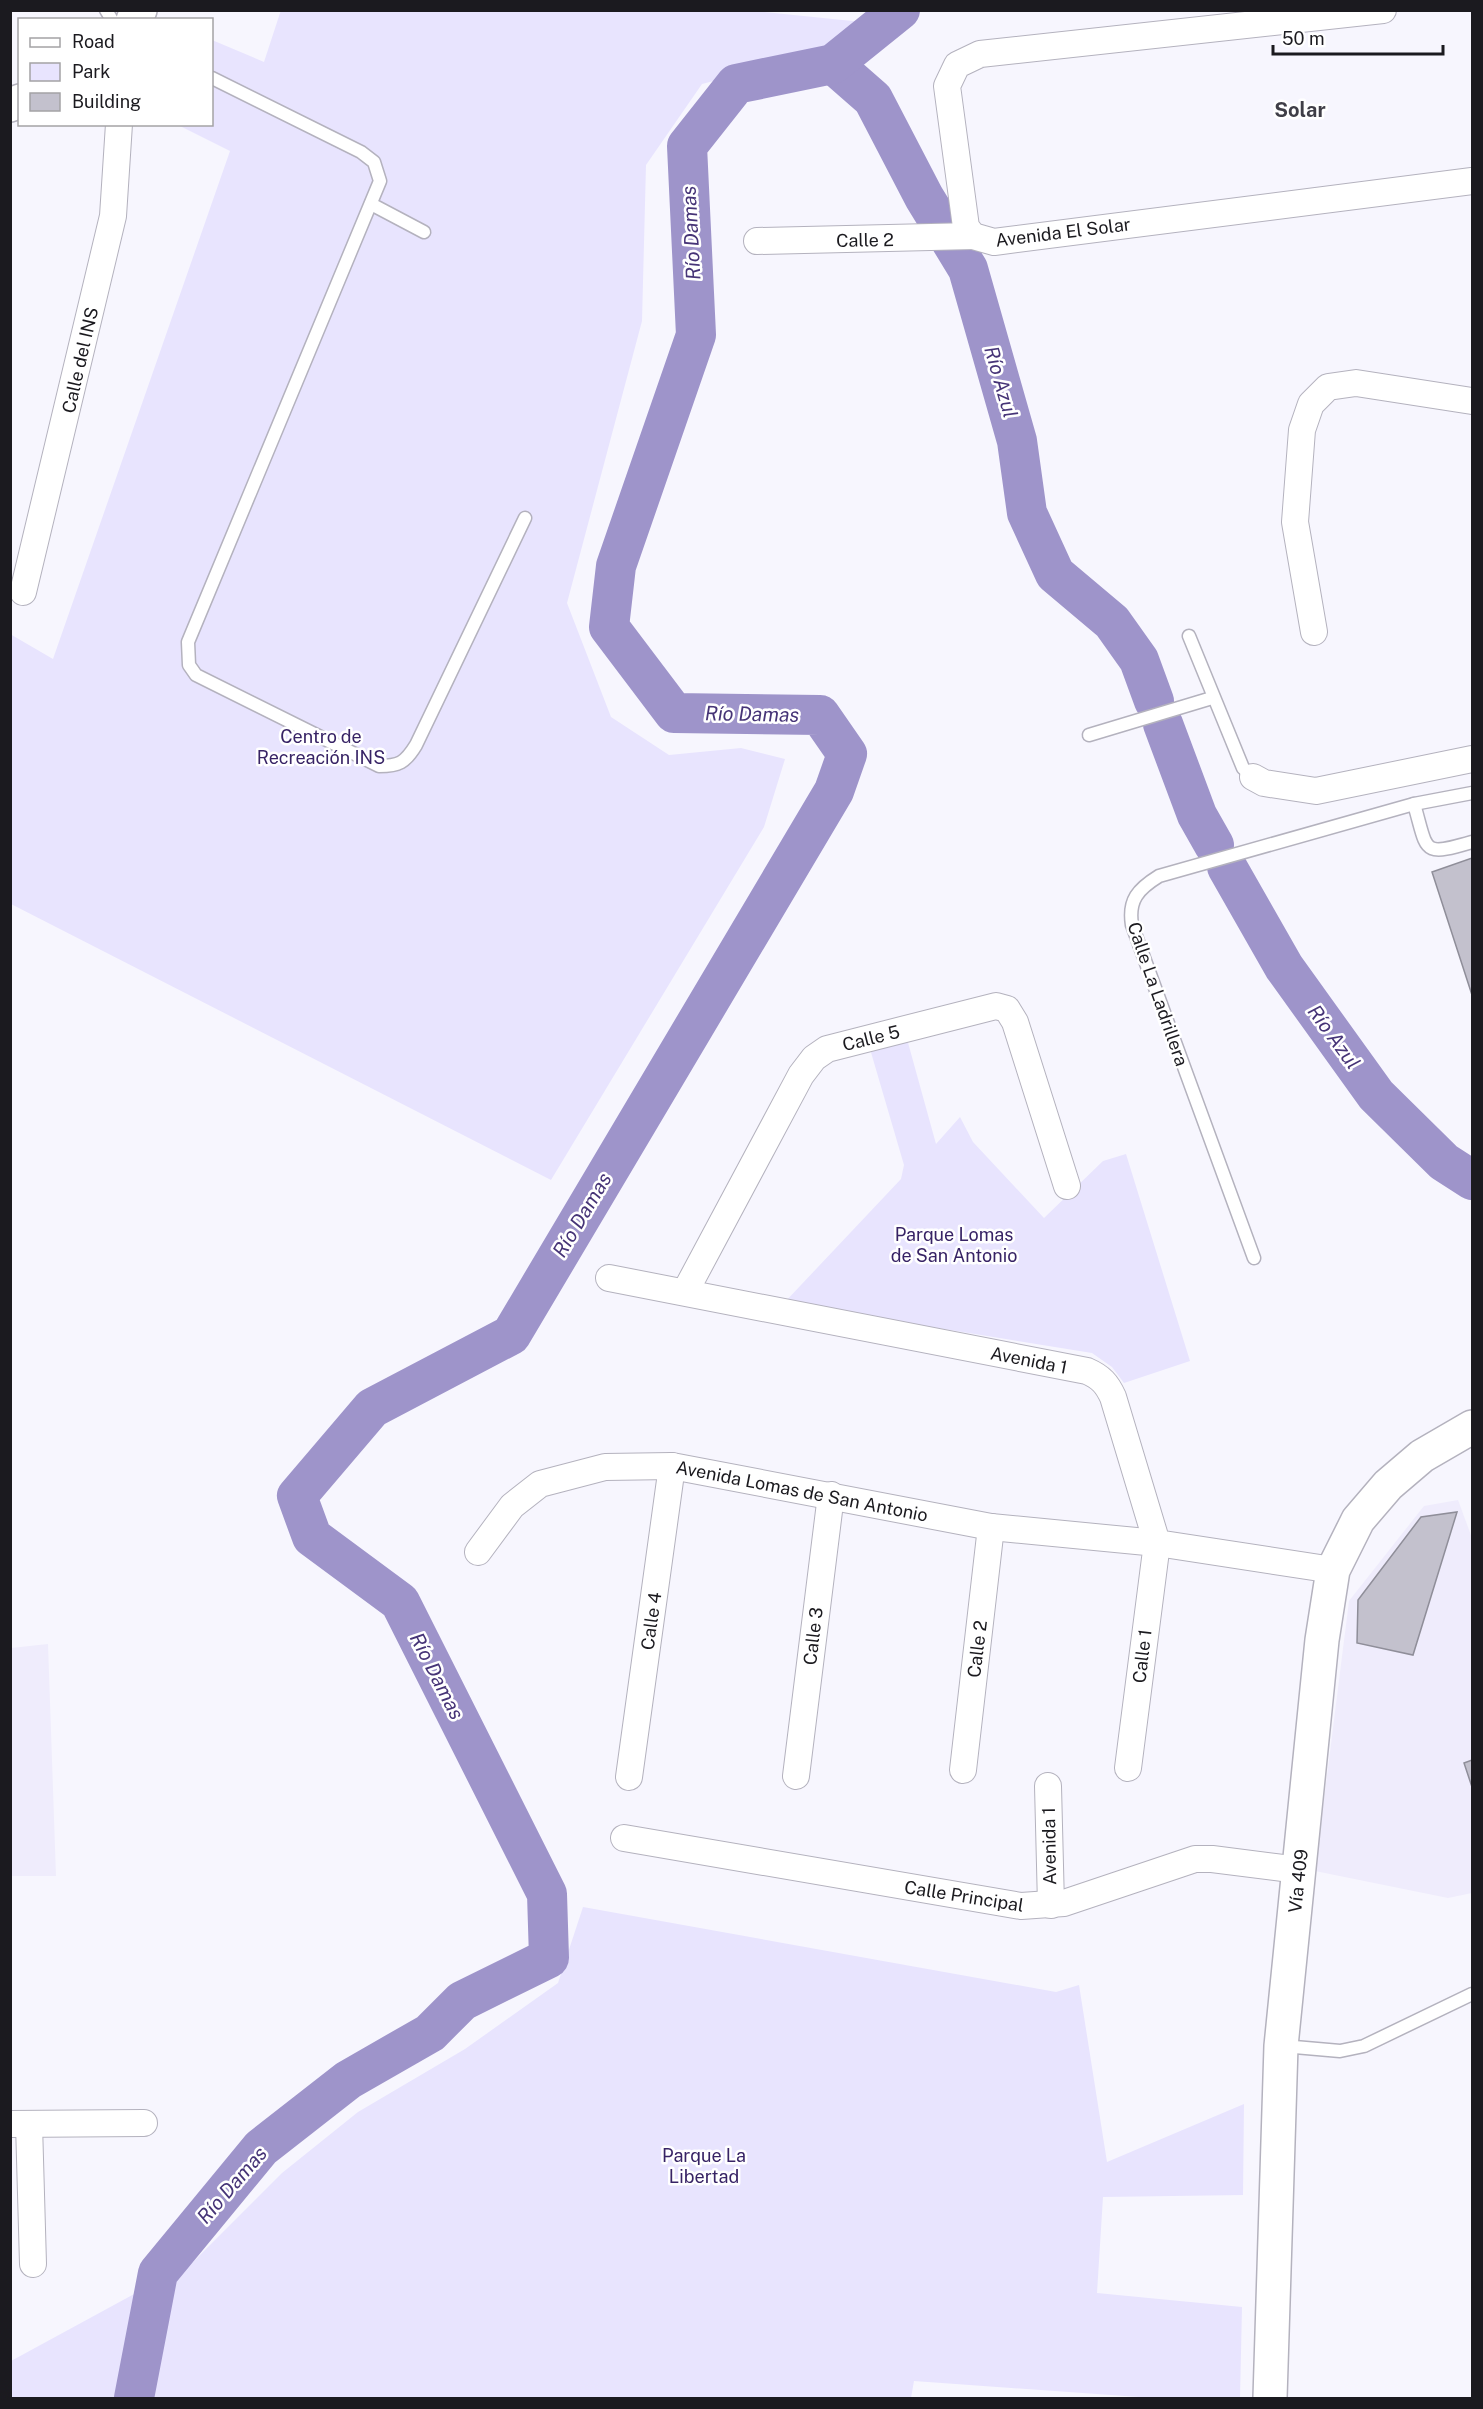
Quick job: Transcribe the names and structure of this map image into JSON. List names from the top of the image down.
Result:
{
  "streets": {
    "street": [
      "Avenida El Solar",
      "Calle 2",
      "Calle del INS",
      "Calle 5",
      "Avenida 1",
      "Avenida Lomas de San Antonio",
      "Calle 4",
      "Calle 3",
      "Calle 1",
      "Vía 409",
      "Calle Principal"
    ],
    "lane": ["Calle La Ladrillera"]
  },
  "crossings": [
    ["Avenida El Solar", "Calle 2"],
    ["Calle 2", "Avenida Lomas de San Antonio"],
    ["Calle 5", "Avenida 1"],
    ["Avenida 1", "Avenida Lomas de San Antonio"],
    ["Avenida 1", "Calle 1"],
    ["Avenida 1", "Calle Principal"],
    ["Avenida Lomas de San Antonio", "Calle 4"],
    ["Avenida Lomas de San Antonio", "Calle 3"],
    ["Avenida Lomas de San Antonio", "Calle 1"],
    ["Vía 409", "Calle Principal"]
  ],
  "districts": ["Solar"],
  "water": ["Río Damas", "Río Azul"],
  "parks": ["Centro de Recreación INS", "Parque Lomas de San Antonio", "Parque La Libertad"],
  "legend": ["Road", "Park", "Building"],
  "scale_bar": "50 m"
}
